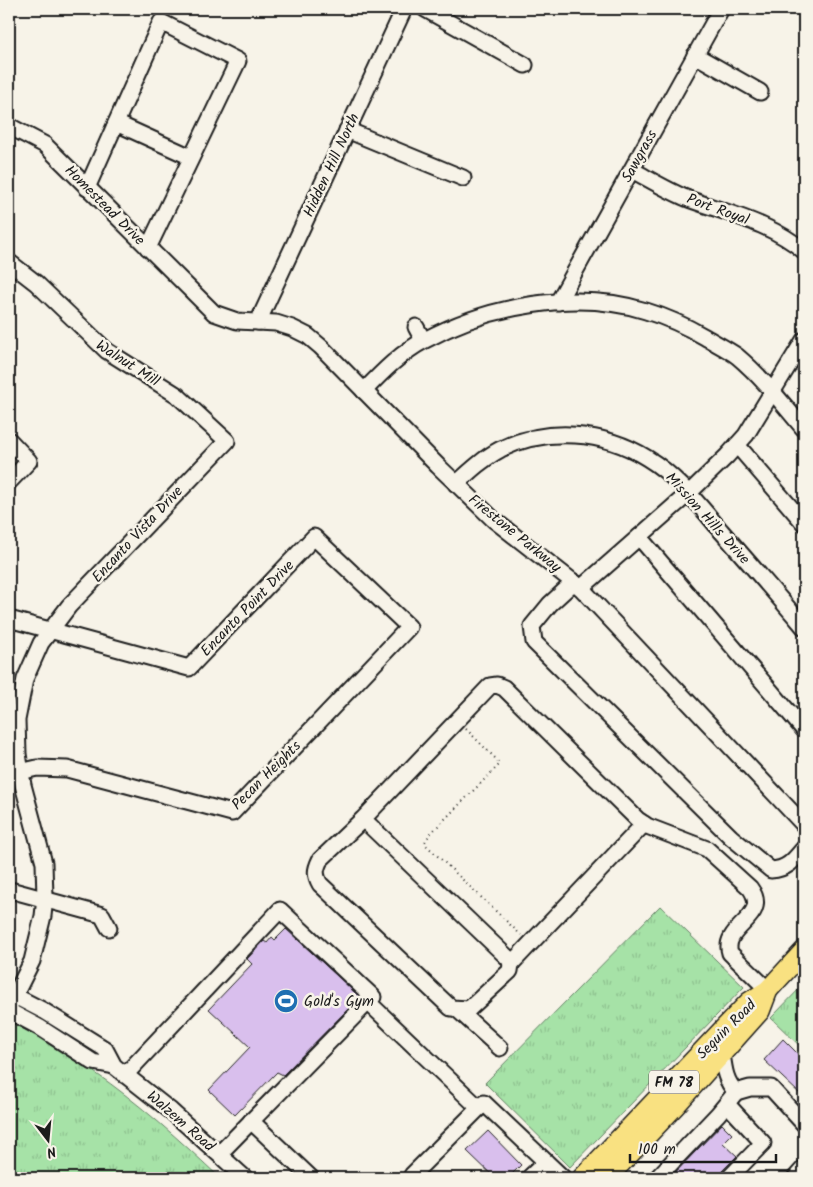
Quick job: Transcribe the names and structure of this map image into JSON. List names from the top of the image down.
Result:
{
  "streets": {
    "main road": ["Seguin Road", "FM 78"],
    "street": [
      "Sawgrass",
      "Hidden Hill North",
      "Homestead Drive",
      "Port Royal",
      "Walnut Mill",
      "Mission Hills Drive",
      "Firestone Parkway",
      "Encanto Vista Drive",
      "Encanto Point Drive",
      "Pecan Heights",
      "Walzem Road"
    ]
  },
  "crossings": [
    ["Sawgrass", "Port Royal"],
    ["Hidden Hill North", "Firestone Parkway"],
    ["Homestead Drive", "Firestone Parkway"],
    ["Walnut Mill", "Encanto Vista Drive"],
    ["Mission Hills Drive", "Firestone Parkway"],
    ["Encanto Vista Drive", "Encanto Point Drive"],
    ["Encanto Point Drive", "Pecan Heights"]
  ],
  "places": {
    "sports": ["Gold's Gym"]
  },
  "scale_bar": "100 m",
  "north": "bottom"
}
